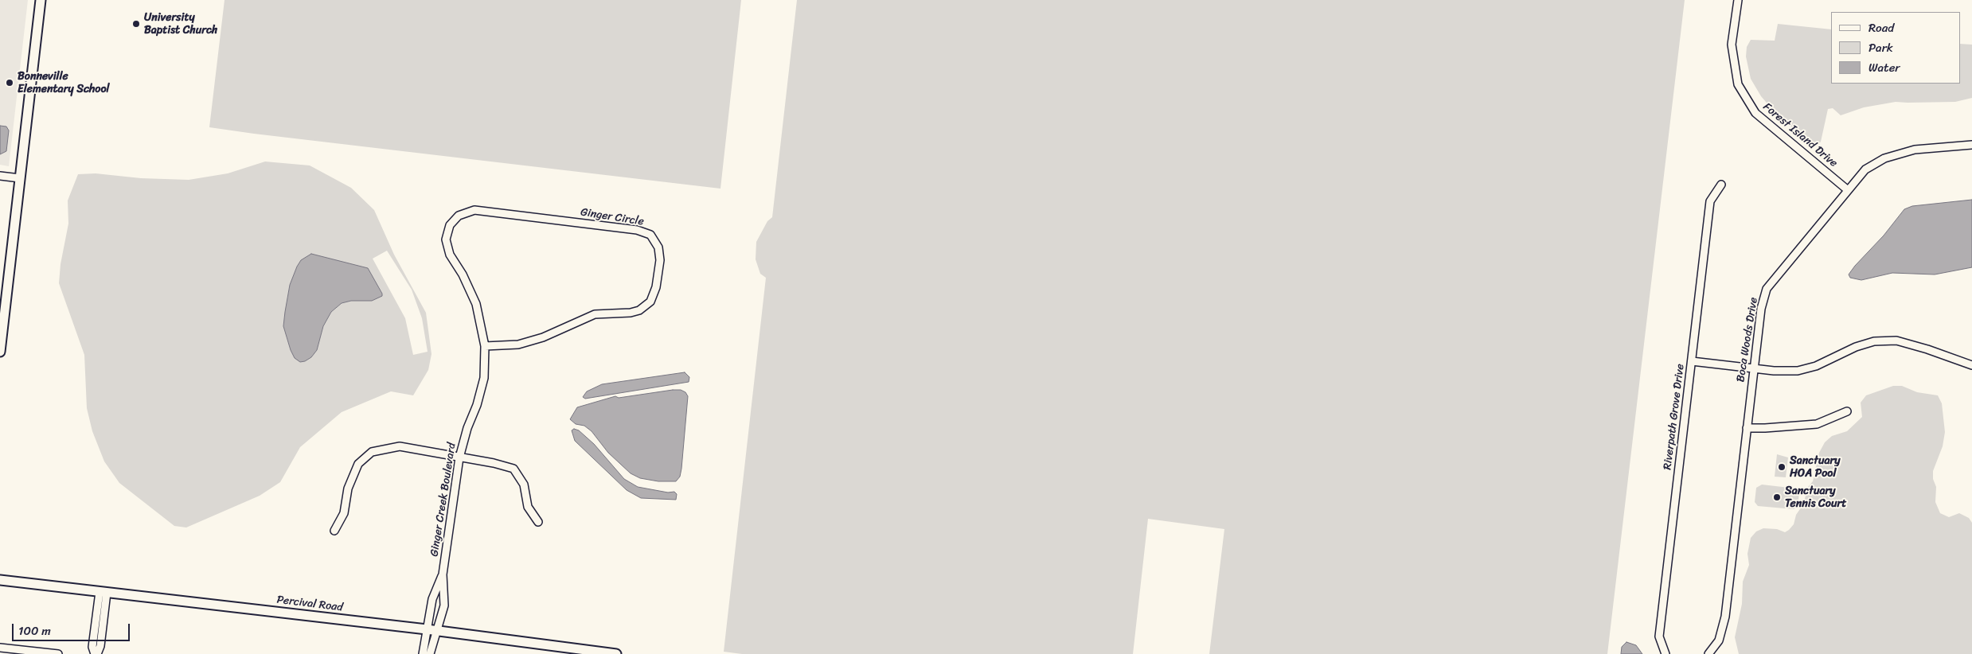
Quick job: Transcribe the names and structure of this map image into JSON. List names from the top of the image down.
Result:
{
  "streets": {
    "street": [
      "Forest Island Drive",
      "Ginger Circle",
      "Boca Woods Drive",
      "Riverpath Grove Drive",
      "Ginger Creek Boulevard",
      "Percival Road"
    ]
  },
  "crossings": [
    ["Forest Island Drive", "Boca Woods Drive"],
    ["Ginger Circle", "Ginger Creek Boulevard"],
    ["Ginger Creek Boulevard", "Percival Road"]
  ],
  "places": [
    "University Baptist Church",
    "Bonneville Elementary School",
    "Sanctuary HOA Pool",
    "Sanctuary Tennis Court"
  ],
  "legend": ["Road", "Park", "Water"],
  "scale_bar": "100 m"
}
